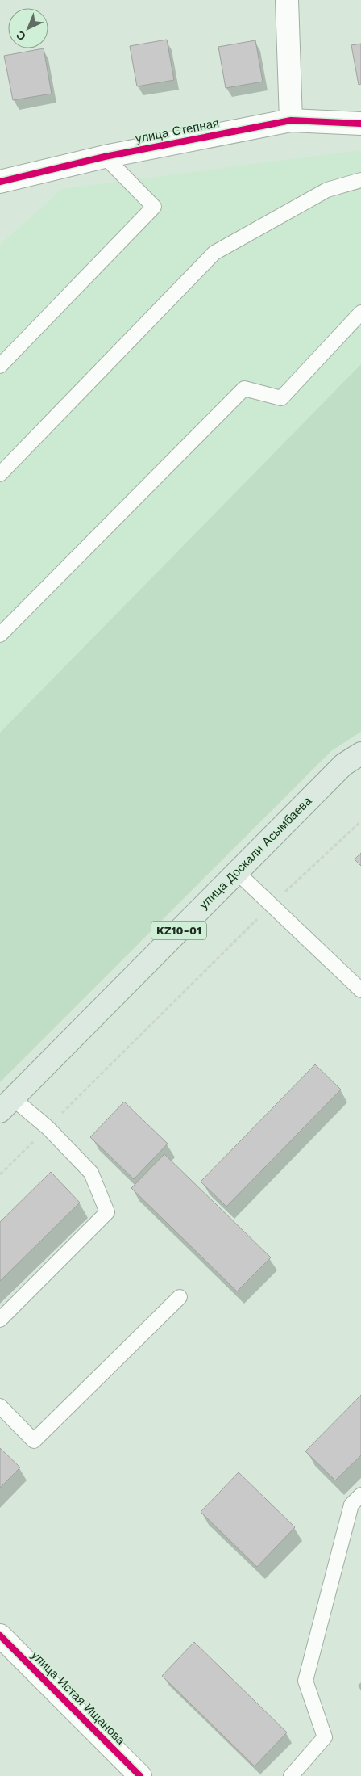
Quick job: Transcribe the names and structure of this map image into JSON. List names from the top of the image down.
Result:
{
  "streets": {
    "main road": ["улица Доскали Асымбаева", "KZ10-01"],
    "street": ["улица Степная", "улица Истая Ищанова"]
  },
  "north": "bottom left"
}
